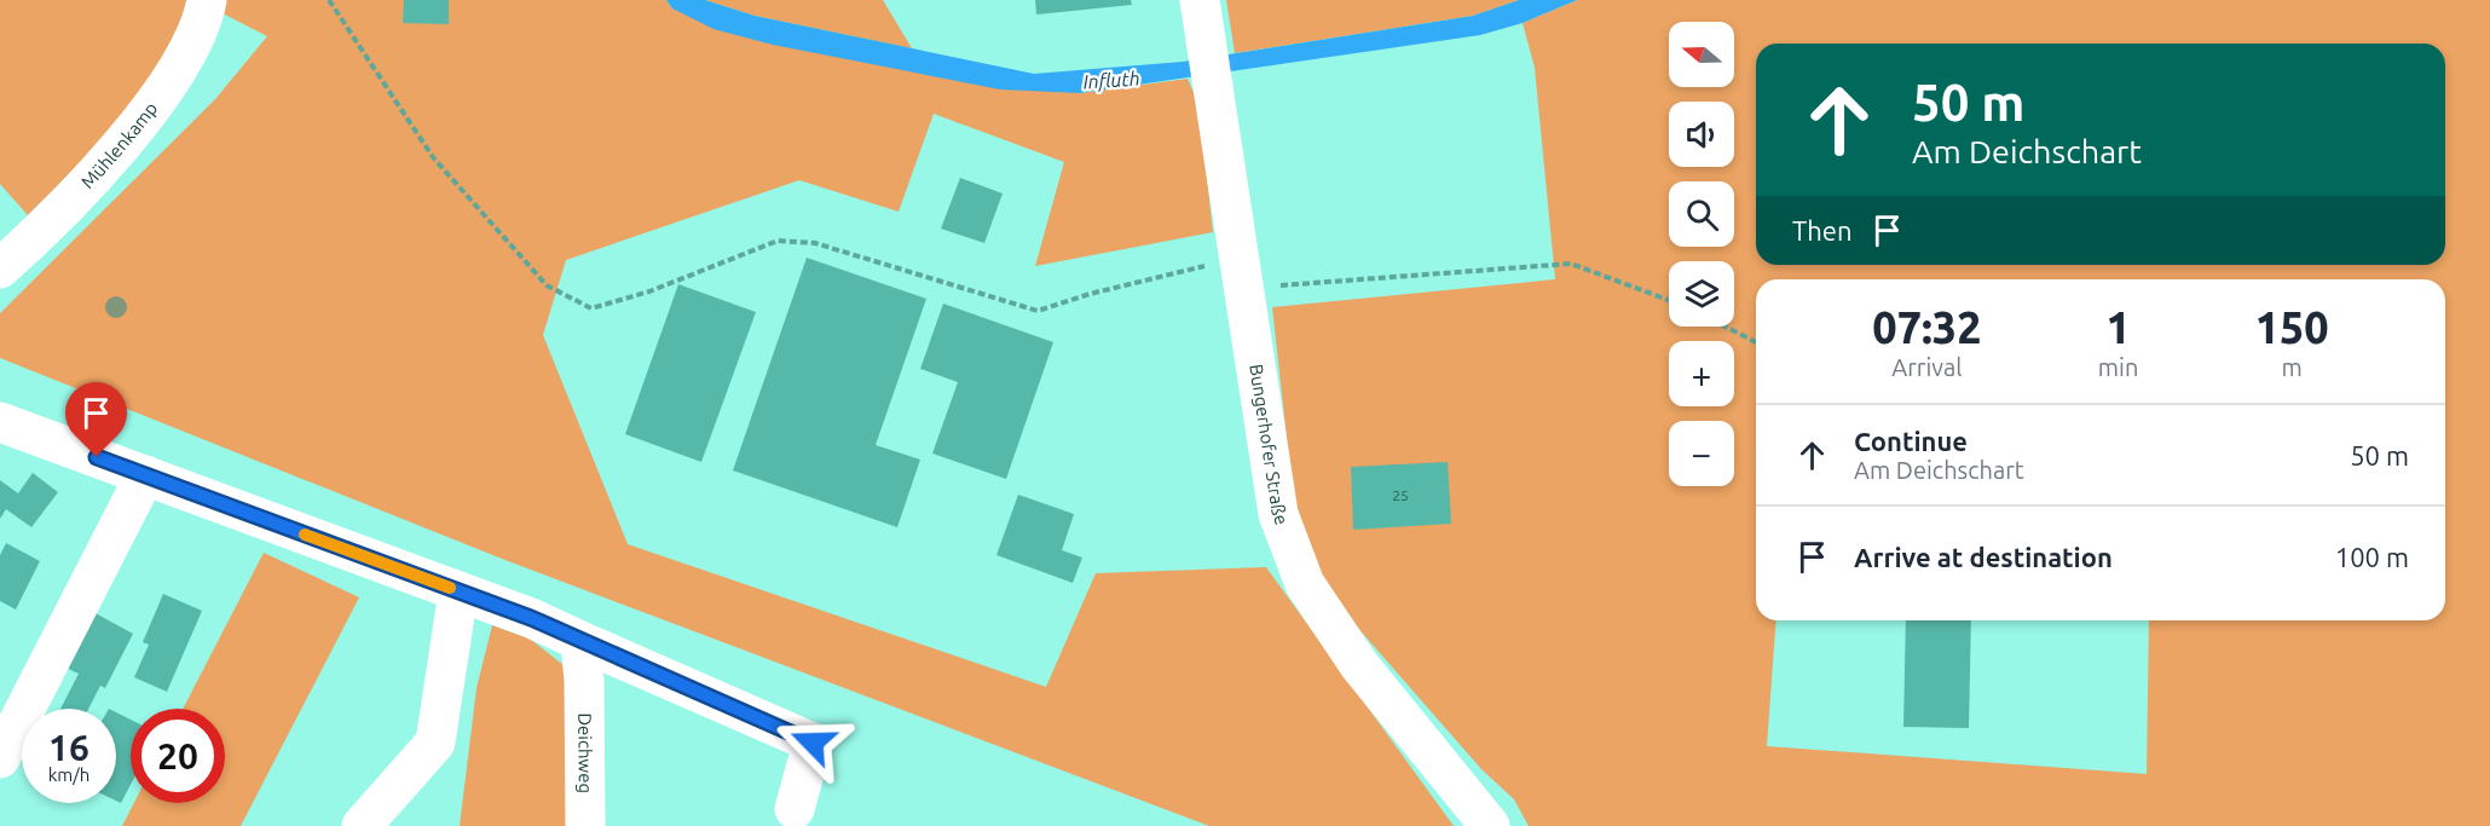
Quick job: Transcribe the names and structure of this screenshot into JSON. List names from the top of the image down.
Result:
{
  "streets": {
    "street": ["Mühlenkamp", "Bungerhofer Straße", "Deichweg"]
  },
  "water": ["Influth"],
  "house_numbers": ["25"],
  "north": "left",
  "page": {
    "map_buttons": ["+", "−"],
    "turn": ["50 m", "Am Deichschart"],
    "then": "Then",
    "eta": [
      "07:32",
      "Arrival",
      "1",
      "min",
      "150",
      "m"
    ],
    "list": [
      {
        "name": "Continue",
        "note": "Am Deichschart",
        "value": "50 m"
      },
      {
        "name": "Arrive at destination",
        "value": "100 m"
      }
    ],
    "speed": "16 km/h",
    "limit": "20"
  }
}
